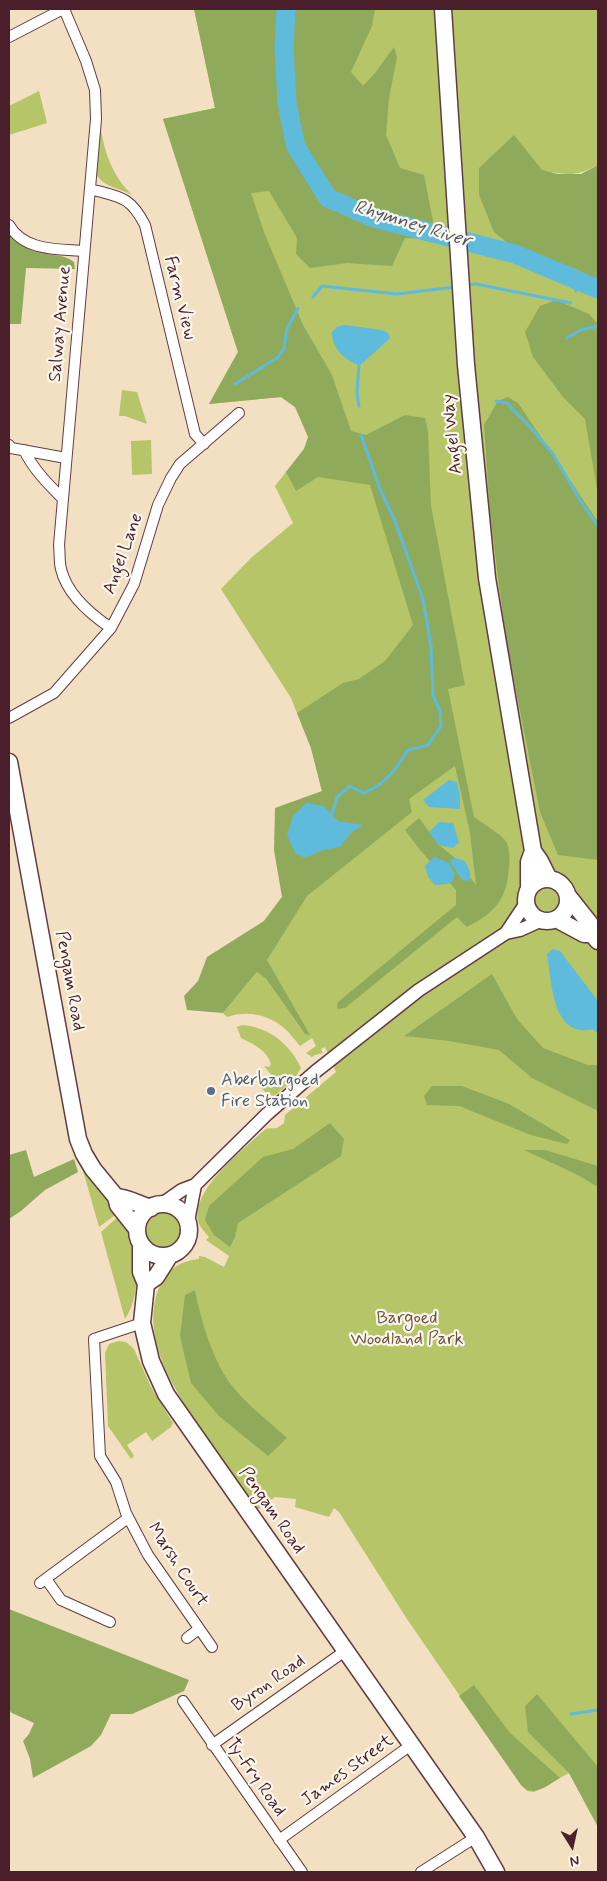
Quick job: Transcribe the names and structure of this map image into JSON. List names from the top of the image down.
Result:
{
  "streets": {
    "main road": ["Angel Way", "Pengam Road"],
    "street": [
      "Farm View",
      "Salway Avenue",
      "Angel Lane",
      "Marsh Court",
      "Byron Road",
      "James Street",
      "Ty-Fry Road"
    ]
  },
  "crossings": [
    ["Farm View", "Salway Avenue"],
    ["Farm View", "Angel Lane"],
    ["Salway Avenue", "Angel Lane"],
    ["Pengam Road", "Marsh Court"],
    ["Pengam Road", "Byron Road"],
    ["Pengam Road", "James Street"],
    ["Byron Road", "Ty-Fry Road"],
    ["James Street", "Ty-Fry Road"]
  ],
  "water": ["Rhymney River"],
  "parks": ["Bargoed Woodland Park"],
  "places": ["Aberbargoed Fire Station"],
  "north": "bottom"
}
